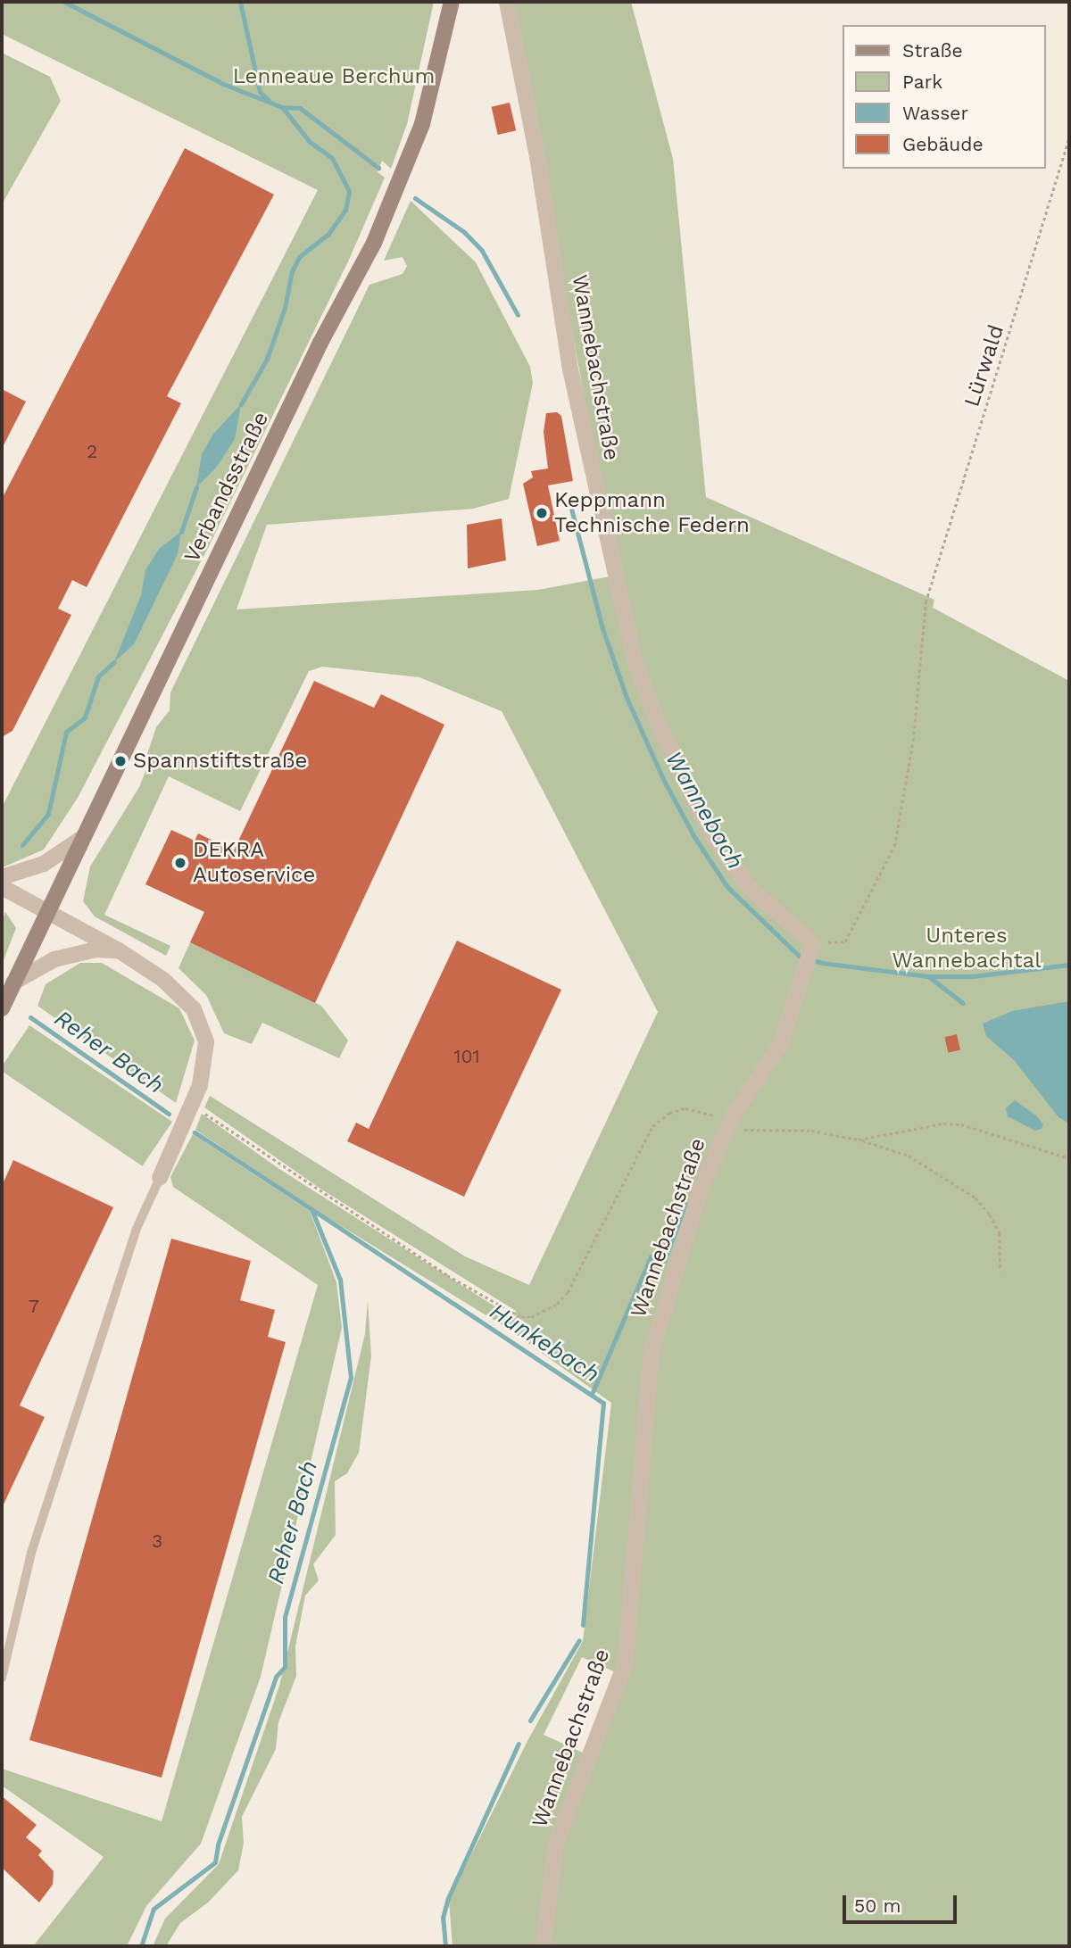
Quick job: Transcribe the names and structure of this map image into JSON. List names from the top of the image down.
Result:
{
  "streets": {
    "main road": ["Verbandsstraße"],
    "street": ["Wannebachstraße"],
    "path": ["Lürwald"]
  },
  "crossings": [
    ["Lürwald", "Wannebachstraße"]
  ],
  "water": ["Wannebach", "Reher Bach", "Hunkebach"],
  "parks": ["Lenneaue Berchum", "Unteres Wannebachtal"],
  "places": ["Keppmann Technische Federn", "Spannstiftstraße", "DEKRA Autoservice"],
  "house_numbers": [
    "2",
    "101",
    "7",
    "3"
  ],
  "legend": [
    "Straße",
    "Park",
    "Wasser",
    "Gebäude"
  ],
  "scale_bar": "50 m"
}
